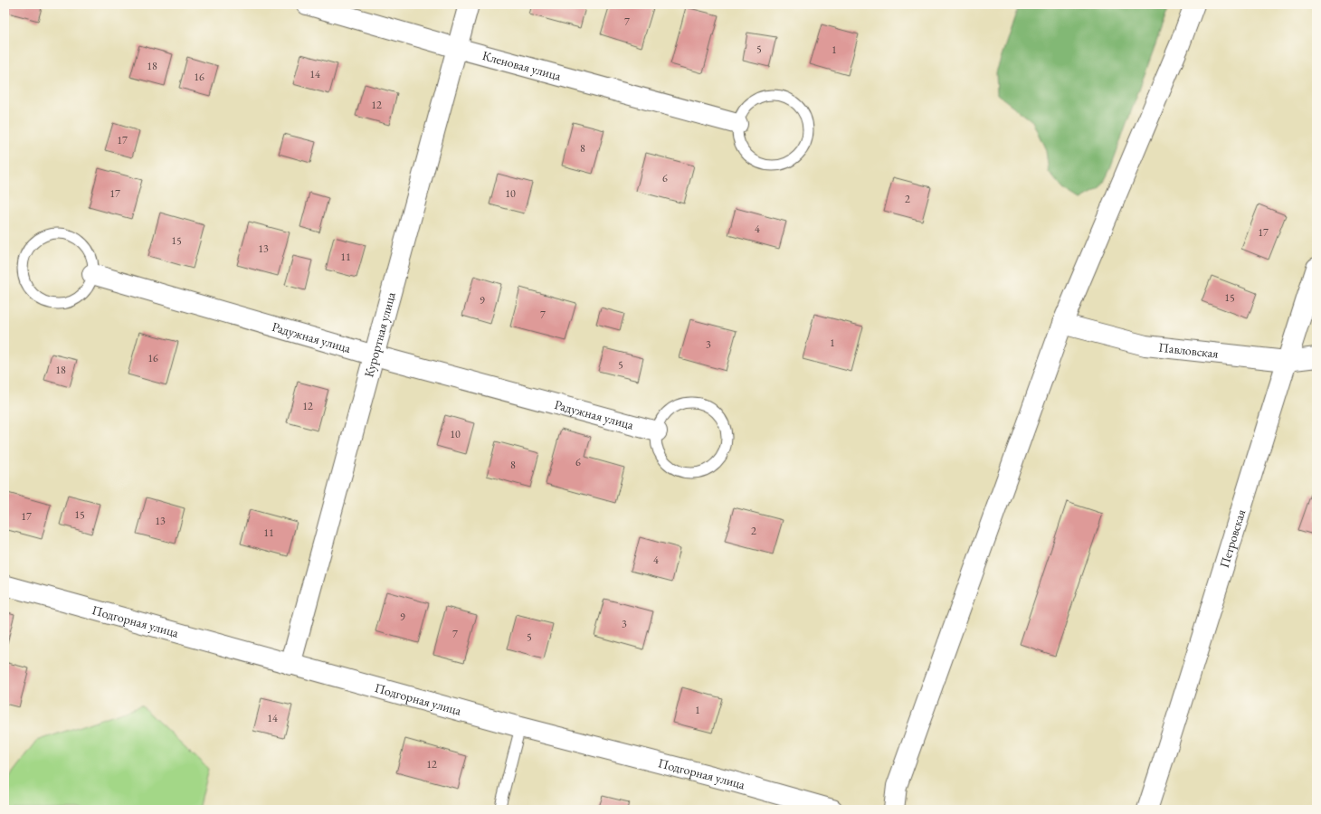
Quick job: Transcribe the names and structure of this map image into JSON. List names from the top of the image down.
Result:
{
  "streets": {
    "street": [
      "Кленовая улица",
      "Курортная улица",
      "Радужная улица",
      "Павловская",
      "Петровская",
      "Подгорная улица"
    ]
  },
  "crossings": [
    ["Кленовая улица", "Курортная улица"],
    ["Курортная улица", "Радужная улица"],
    ["Курортная улица", "Подгорная улица"],
    ["Павловская", "Петровская"]
  ],
  "house_numbers": [
    "7",
    "5",
    "1",
    "18",
    "14",
    "16",
    "12",
    "17",
    "8",
    "6",
    "17",
    "10",
    "2",
    "4",
    "17",
    "15",
    "13",
    "11",
    "15",
    "9",
    "7",
    "1",
    "3",
    "16",
    "5",
    "18",
    "12",
    "10",
    "6",
    "8",
    "15",
    "17",
    "13",
    "2",
    "11",
    "4",
    "9",
    "3",
    "7",
    "5",
    "1",
    "14",
    "12"
  ]
}
